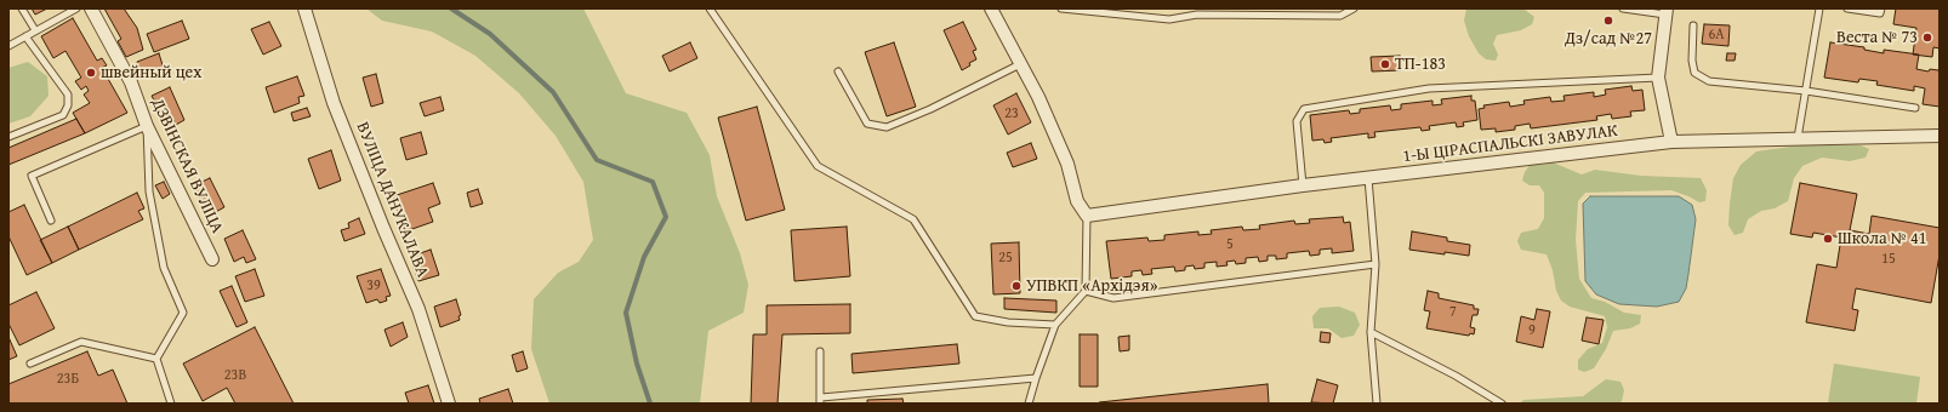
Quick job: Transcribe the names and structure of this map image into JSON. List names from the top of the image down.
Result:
{
  "streets": {
    "street": ["1-Ы ЦІРАСПАЛЬСКІ ЗАВУЛАК", "ДЗВІНСКАЯ ВУЛІЦА", "ВУЛІЦА ДАНУКАЛАВА"]
  },
  "places": [
    "Дз/сад №27",
    "Веста № 73",
    "ТП-183",
    "швейный цех",
    "Школа № 41",
    "УПВКП «Архідэя»"
  ],
  "house_numbers": [
    "6А",
    "23",
    "5",
    "25",
    "15",
    "39",
    "7",
    "9",
    "23В",
    "23Б"
  ]
}
